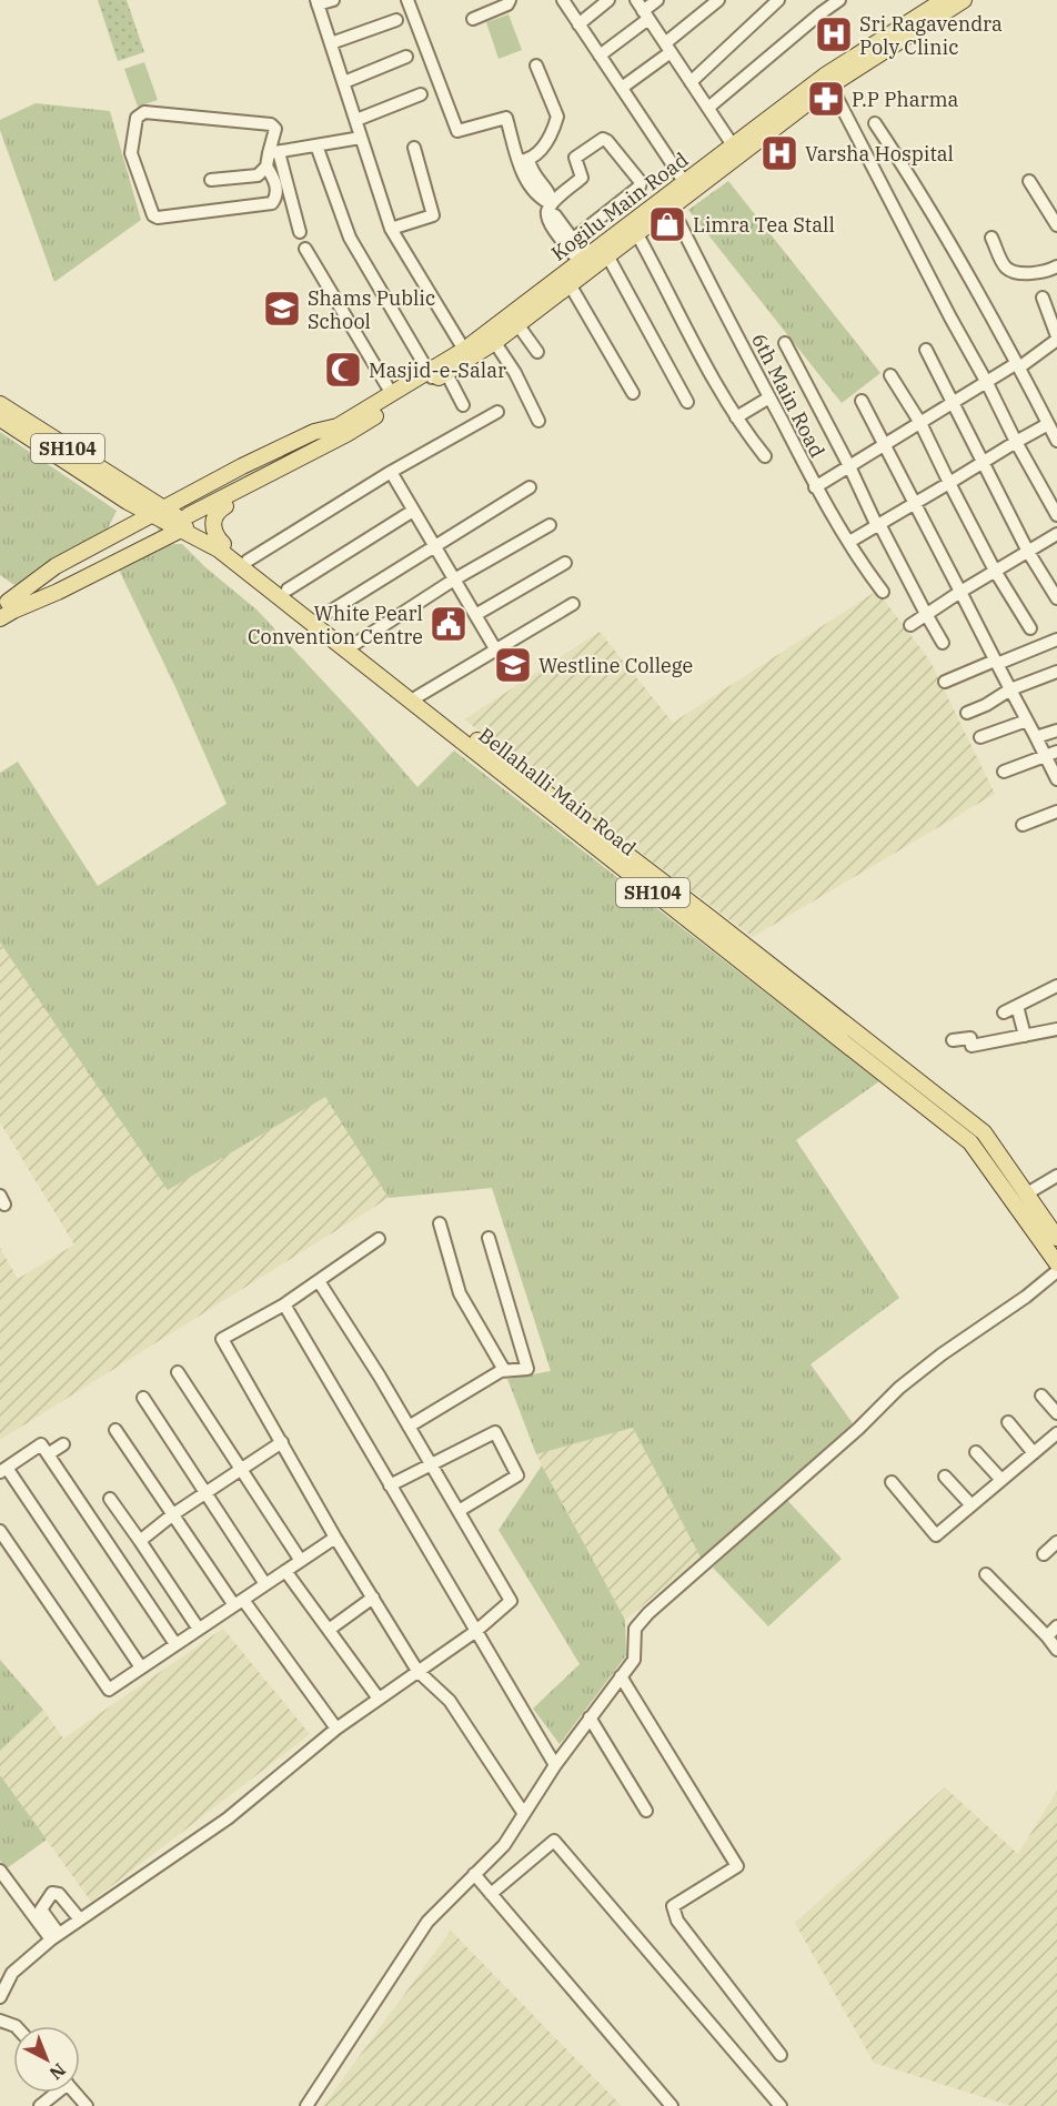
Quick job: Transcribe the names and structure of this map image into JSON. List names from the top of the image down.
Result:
{
  "streets": {
    "main road": ["Kogilu Main Road", "SH104", "Bellahalli Main Road"],
    "street": ["6th Main Road"]
  },
  "crossings": [
    ["Kogilu Main Road", "6th Main Road"],
    ["Kogilu Main Road", "SH104"],
    ["Kogilu Main Road", "Bellahalli Main Road"],
    ["SH104", "Bellahalli Main Road"]
  ],
  "places": {
    "hospital": ["Sri Ragavendra Poly Clinic", "Varsha Hospital"],
    "pharmacy": ["P.P Pharma"],
    "shop": ["Limra Tea Stall"],
    "school or university": ["Shams Public School", "Westline College"],
    "mosque": ["Masjid-e-Salar"],
    "public building": ["White Pearl Convention Centre"]
  },
  "north": "bottom right"
}
